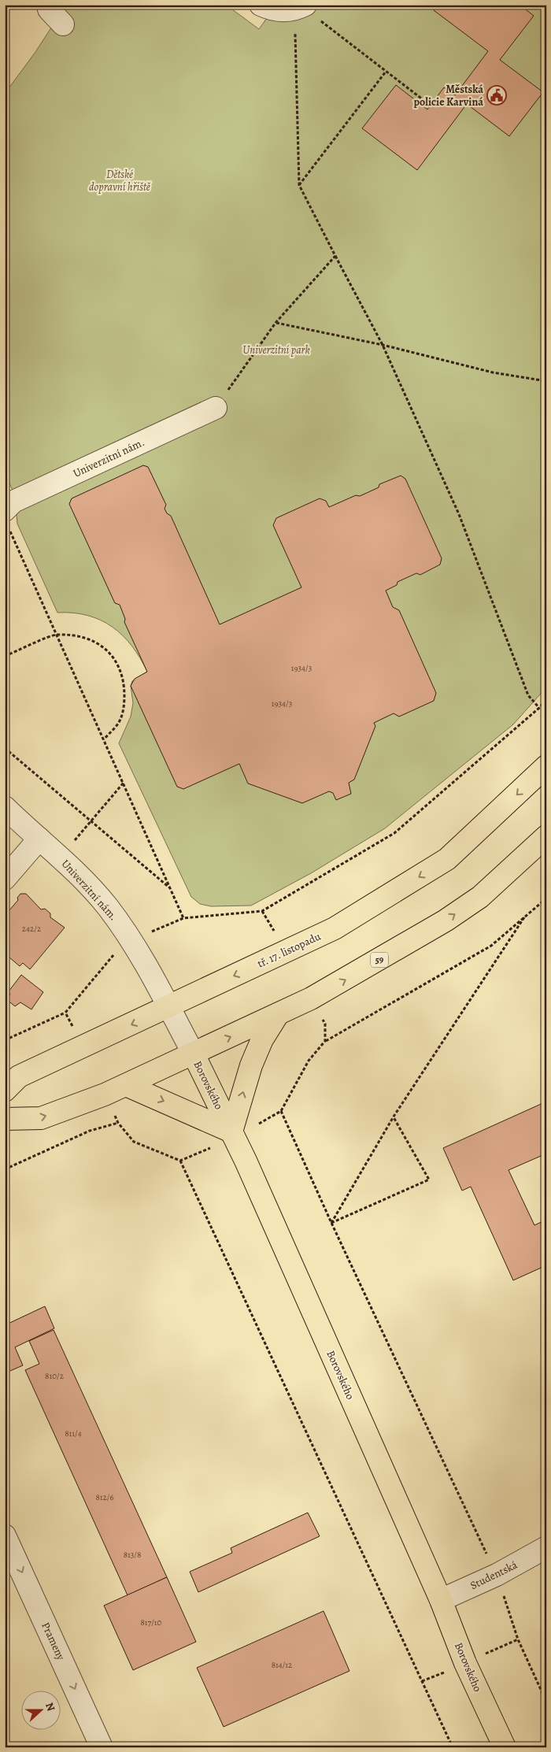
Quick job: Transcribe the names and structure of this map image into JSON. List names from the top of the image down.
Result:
{
  "streets": {
    "main road": ["tř. 17. listopadu", "59", "Borovského"],
    "street": ["Univerzitní nám.", "Studentská", "Prameny"]
  },
  "crossings": [
    ["Univerzitní nám.", "tř. 17. listopadu"],
    ["Univerzitní nám.", "Borovského"],
    ["tř. 17. listopadu", "Borovského"],
    ["59", "Borovského"],
    ["Borovského", "Studentská"]
  ],
  "one_way": ["Prameny"],
  "parks": ["Dětské dopravní hřiště", "Univerzitní park"],
  "places": {
    "public building": ["Městská policie Karviná"]
  },
  "house_numbers": [
    "1934/3",
    "1934/3",
    "242/2",
    "810/2",
    "811/4",
    "812/6",
    "813/8",
    "817/10",
    "814/12"
  ],
  "north": "right"
}
